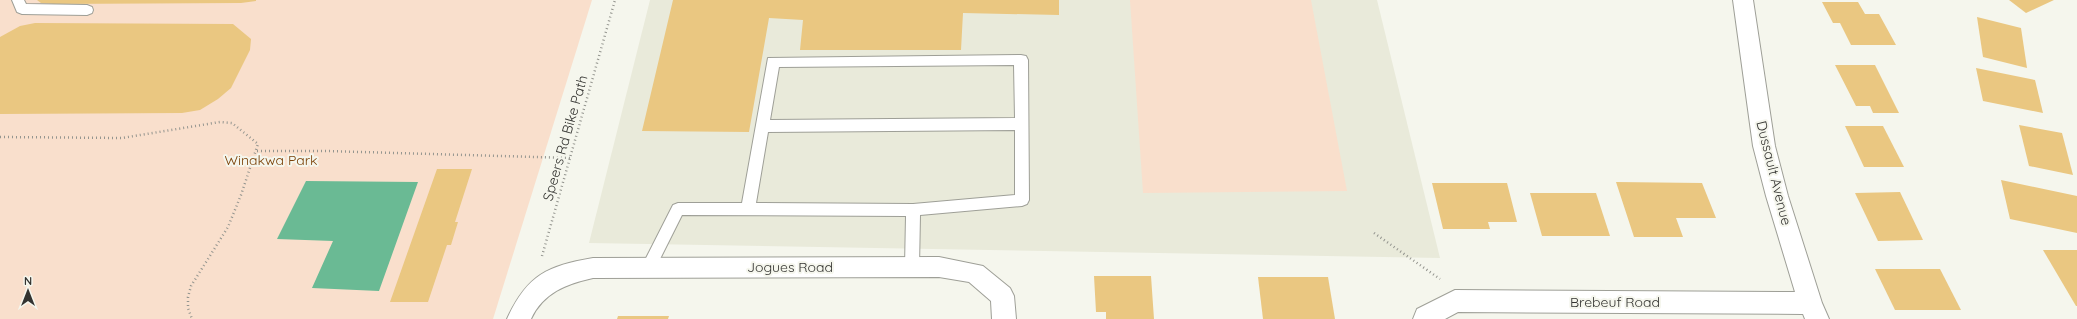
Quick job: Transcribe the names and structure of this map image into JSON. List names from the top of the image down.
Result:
{
  "streets": {
    "street": ["Dussault Avenue", "Jogues Road", "Brebeuf Road"],
    "path": ["Speers Rd Bike Path"]
  },
  "crossings": [
    ["Speers Rd Bike Path", "Jogues Road"],
    ["Dussault Avenue", "Brebeuf Road"]
  ],
  "parks": ["Winakwa Park"],
  "north": "top"
}
